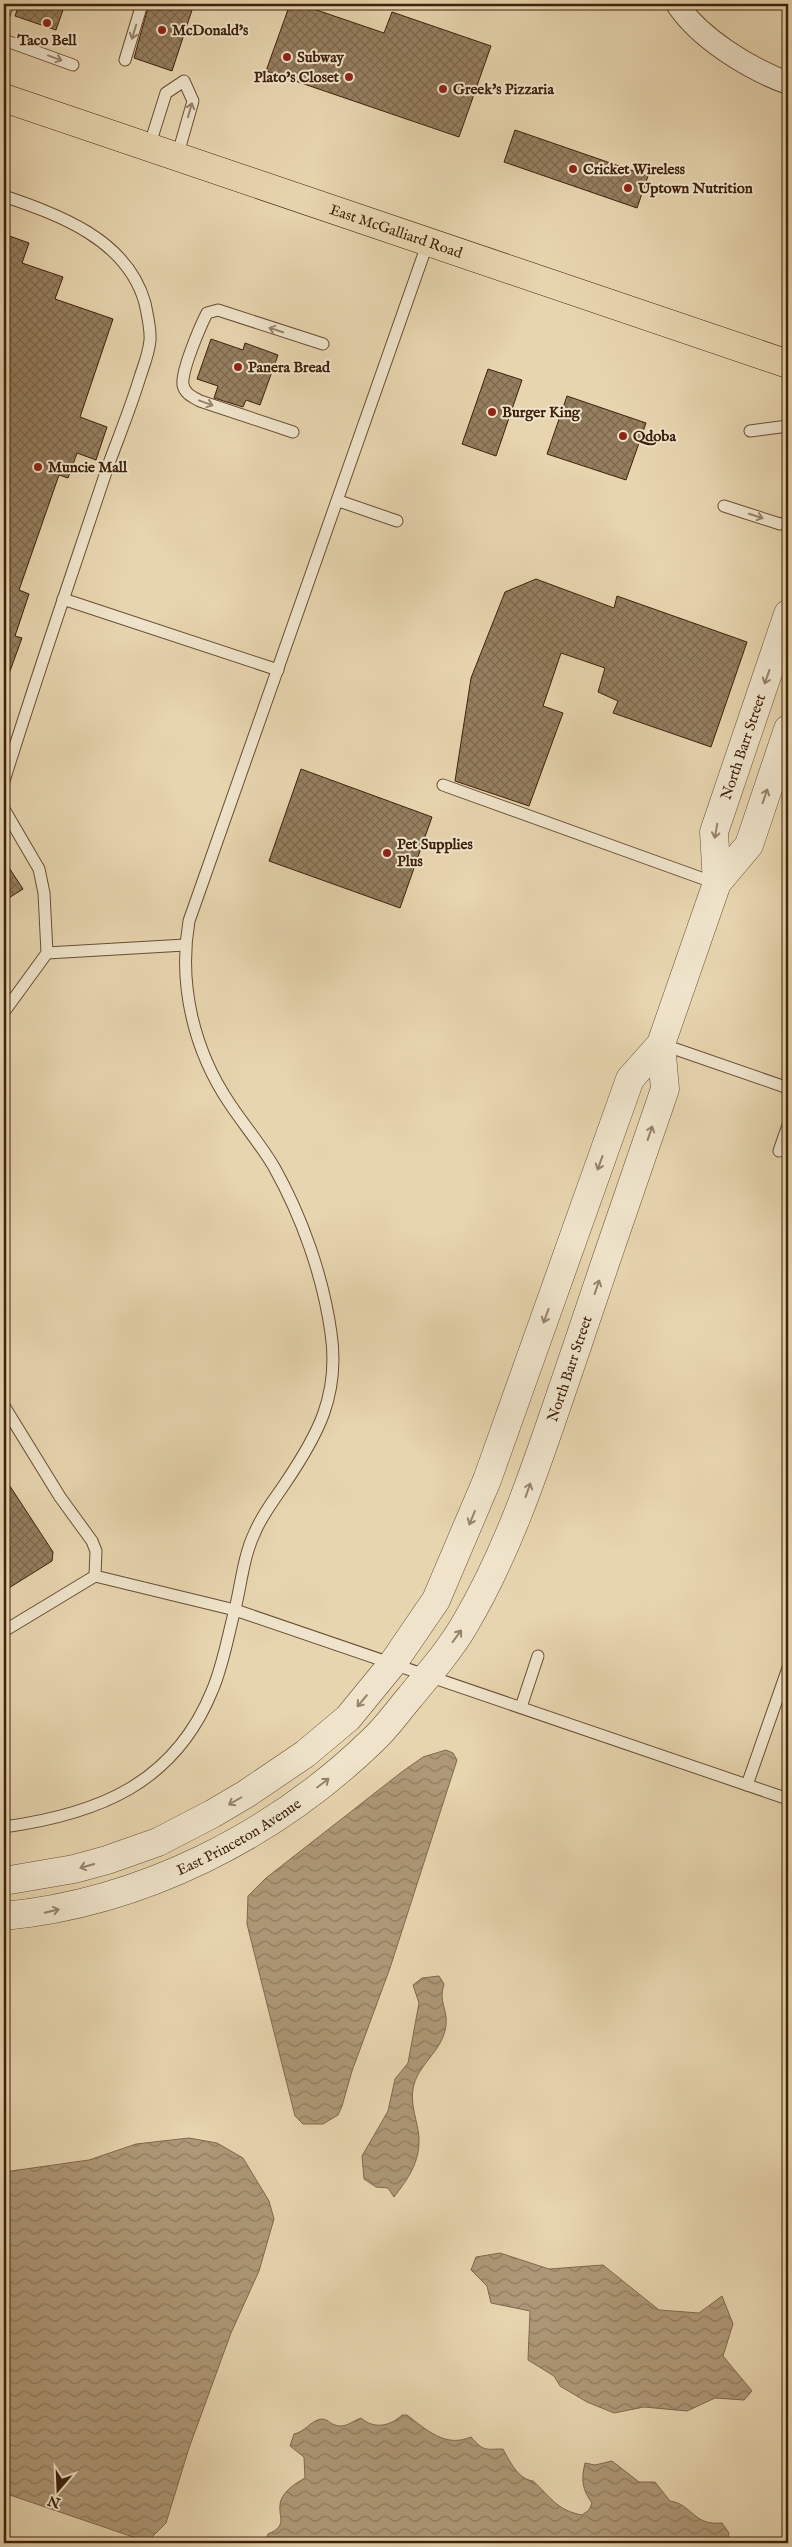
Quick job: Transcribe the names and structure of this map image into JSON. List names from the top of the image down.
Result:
{
  "streets": {
    "main road": ["East McGalliard Road"],
    "street": ["North Barr Street", "East Princeton Avenue"]
  },
  "crossings": [
    ["North Barr Street", "East Princeton Avenue"]
  ],
  "places": [
    "Taco Bell",
    "McDonald's",
    "Subway",
    "Plato's Closet",
    "Greek's Pizzaria",
    "Cricket Wireless",
    "Uptown Nutrition",
    "Panera Bread",
    "Burger King",
    "Qdoba",
    "Muncie Mall",
    "Pet Supplies Plus"
  ],
  "north": "bottom"
}
